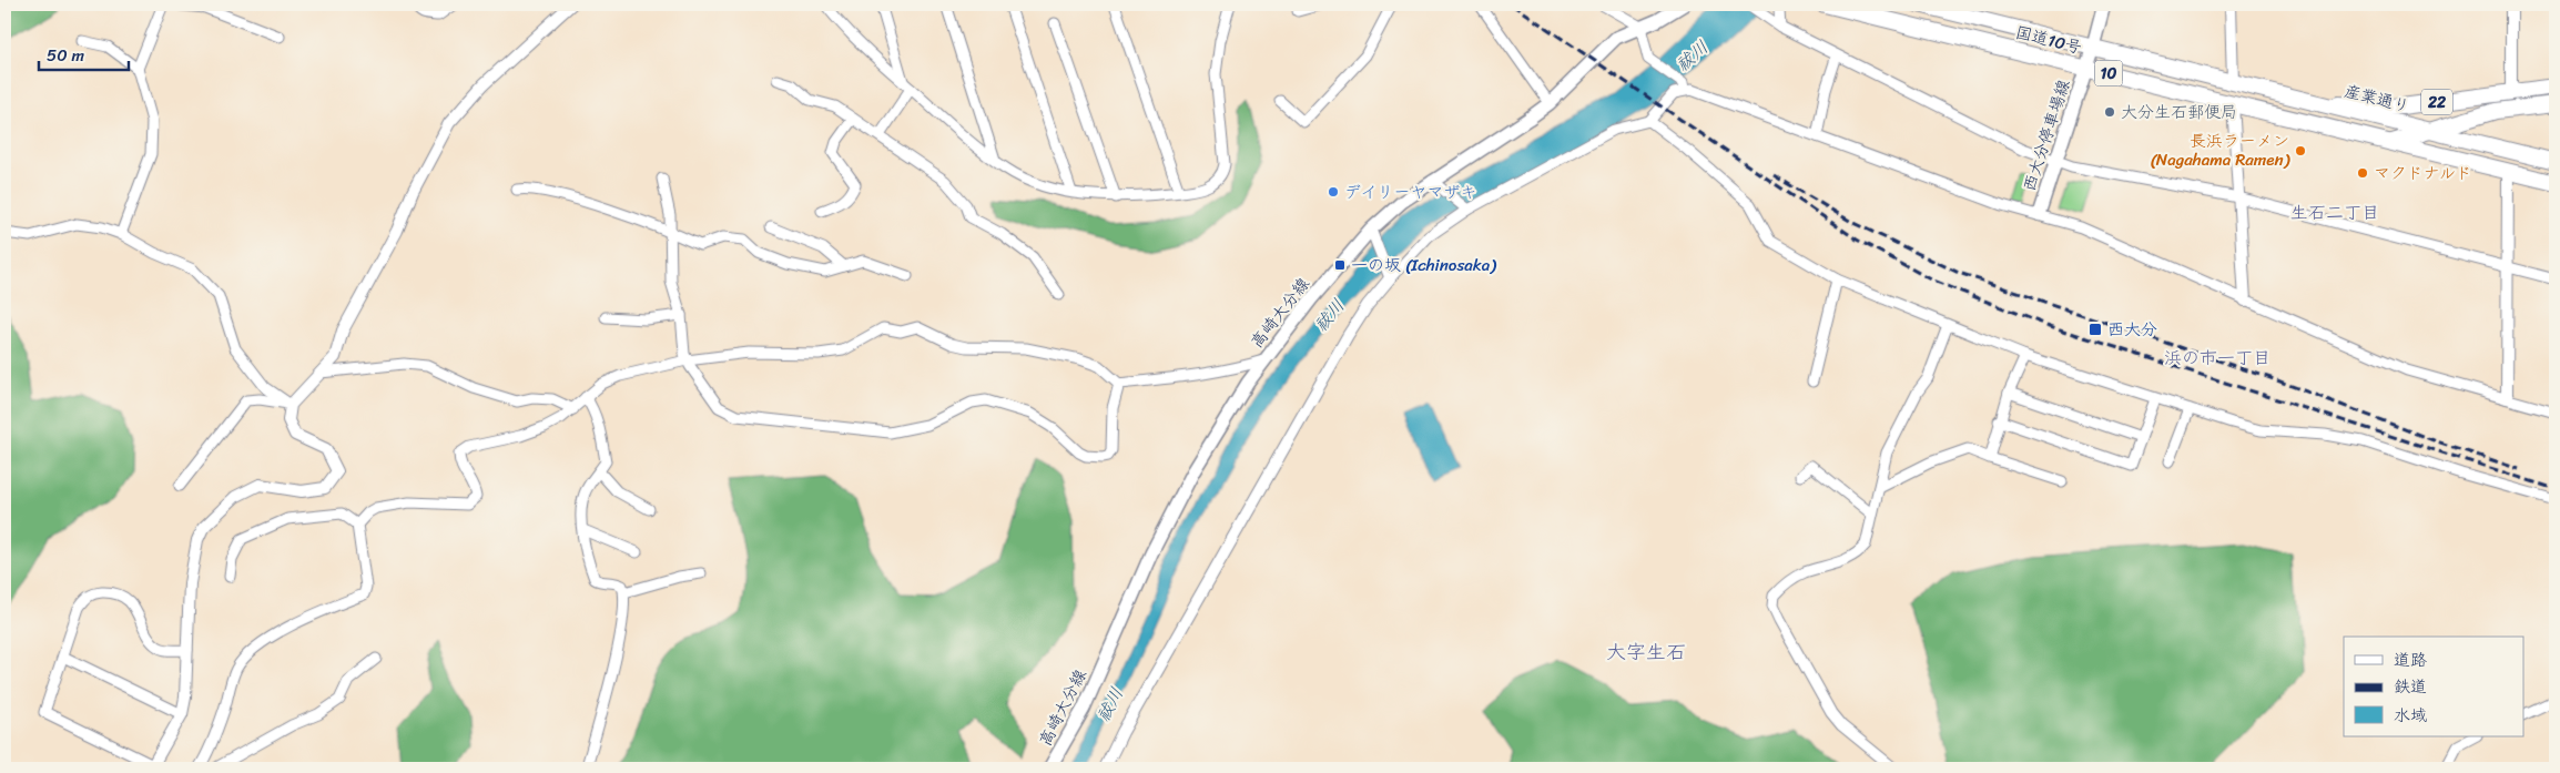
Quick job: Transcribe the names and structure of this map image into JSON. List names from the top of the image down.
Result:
{
  "streets": {
    "main road": [
      "国道10号",
      "10",
      "産業通り",
      "22",
      "西大分停車場線",
      "高崎大分線"
    ]
  },
  "crossings": [
    ["国道10号", "10"],
    ["国道10号", "産業通り"],
    ["国道10号", "22"],
    ["国道10号", "西大分停車場線"],
    ["10", "22"],
    ["産業通り", "22"]
  ],
  "districts": ["生石二丁目", "浜の市一丁目", "大字生石"],
  "water": ["祓川"],
  "places": {
    "other": [
      "大分生石郵便局",
      "長浜ラーメン (Nagahama Ramen)",
      "マクドナルド",
      "デイリーヤマザキ"
    ],
    "transit": ["一の坂 (Ichinosaka)", "西大分"]
  },
  "legend": ["道路", "鉄道", "水域"],
  "scale_bar": "50 m"
}
